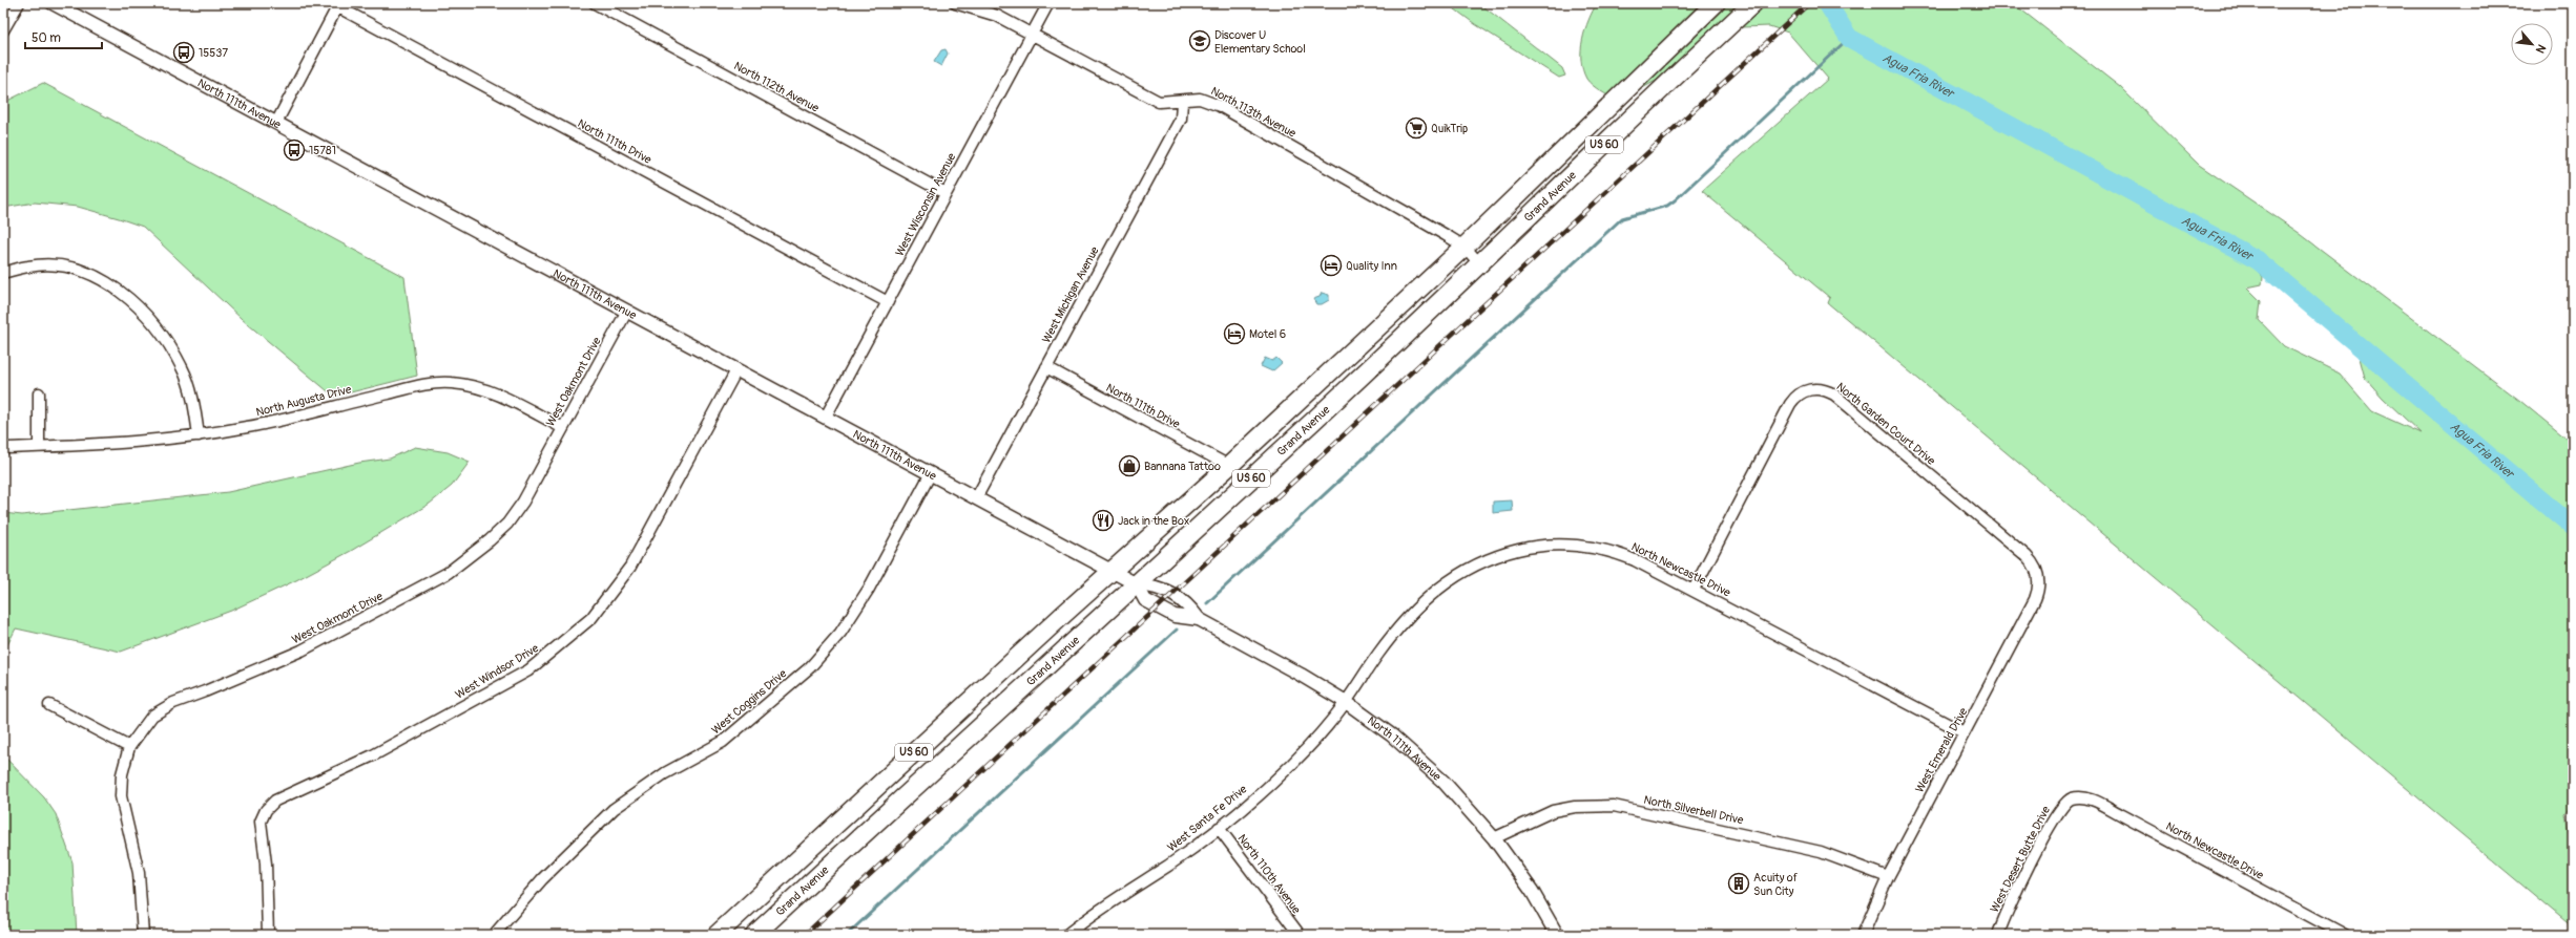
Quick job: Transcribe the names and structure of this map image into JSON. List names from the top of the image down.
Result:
{
  "streets": {
    "highway": ["US 60", "Grand Avenue"],
    "street": [
      "North 112th Avenue",
      "North 111th Avenue",
      "North 113th Avenue",
      "North 111th Drive",
      "West Wisconsin Avenue",
      "West Michigan Avenue",
      "West Oakmont Drive",
      "North Augusta Drive",
      "North Garden Court Drive",
      "North Newcastle Drive",
      "West Windsor Drive",
      "West Coggins Drive",
      "West Emerald Drive",
      "North Silverbell Drive",
      "West Santa Fe Drive",
      "West Desert Butte Drive",
      "North 110th Avenue"
    ]
  },
  "crossings": [
    ["North 112th Avenue", "West Wisconsin Avenue"],
    ["North 111th Avenue", "US 60"],
    ["North 111th Avenue", "Grand Avenue"],
    ["North 111th Avenue", "West Wisconsin Avenue"],
    ["North 111th Avenue", "West Michigan Avenue"],
    ["North 111th Avenue", "West Oakmont Drive"],
    ["North 111th Avenue", "North Newcastle Drive"],
    ["North 111th Avenue", "West Windsor Drive"],
    ["North 111th Avenue", "West Coggins Drive"],
    ["North 111th Avenue", "North Silverbell Drive"],
    ["North 111th Avenue", "West Santa Fe Drive"],
    ["North 113th Avenue", "US 60"],
    ["North 113th Avenue", "Grand Avenue"],
    ["North 113th Avenue", "West Wisconsin Avenue"],
    ["North 113th Avenue", "West Michigan Avenue"],
    ["North 111th Drive", "US 60"],
    ["North 111th Drive", "West Wisconsin Avenue"],
    ["North 111th Drive", "West Michigan Avenue"],
    ["West Oakmont Drive", "North Augusta Drive"],
    ["North Garden Court Drive", "North Newcastle Drive"],
    ["North Garden Court Drive", "West Emerald Drive"],
    ["North Newcastle Drive", "West Emerald Drive"],
    ["North Newcastle Drive", "West Santa Fe Drive"],
    ["North Newcastle Drive", "West Desert Butte Drive"],
    ["West Emerald Drive", "North Silverbell Drive"],
    ["West Santa Fe Drive", "North 110th Avenue"]
  ],
  "water": ["Agua Fria River"],
  "places": {
    "school or university": ["Discover U Elementary School"],
    "bus stop": ["15537", "15781"],
    "supermarket": ["QuikTrip"],
    "hotel": ["Quality Inn", "Motel 6"],
    "shop": ["Bannana Tattoo"],
    "restaurant": ["Jack in the Box"],
    "building": ["Acuity of Sun City"]
  },
  "scale_bar": "50 m",
  "north": "bottom right"
}
